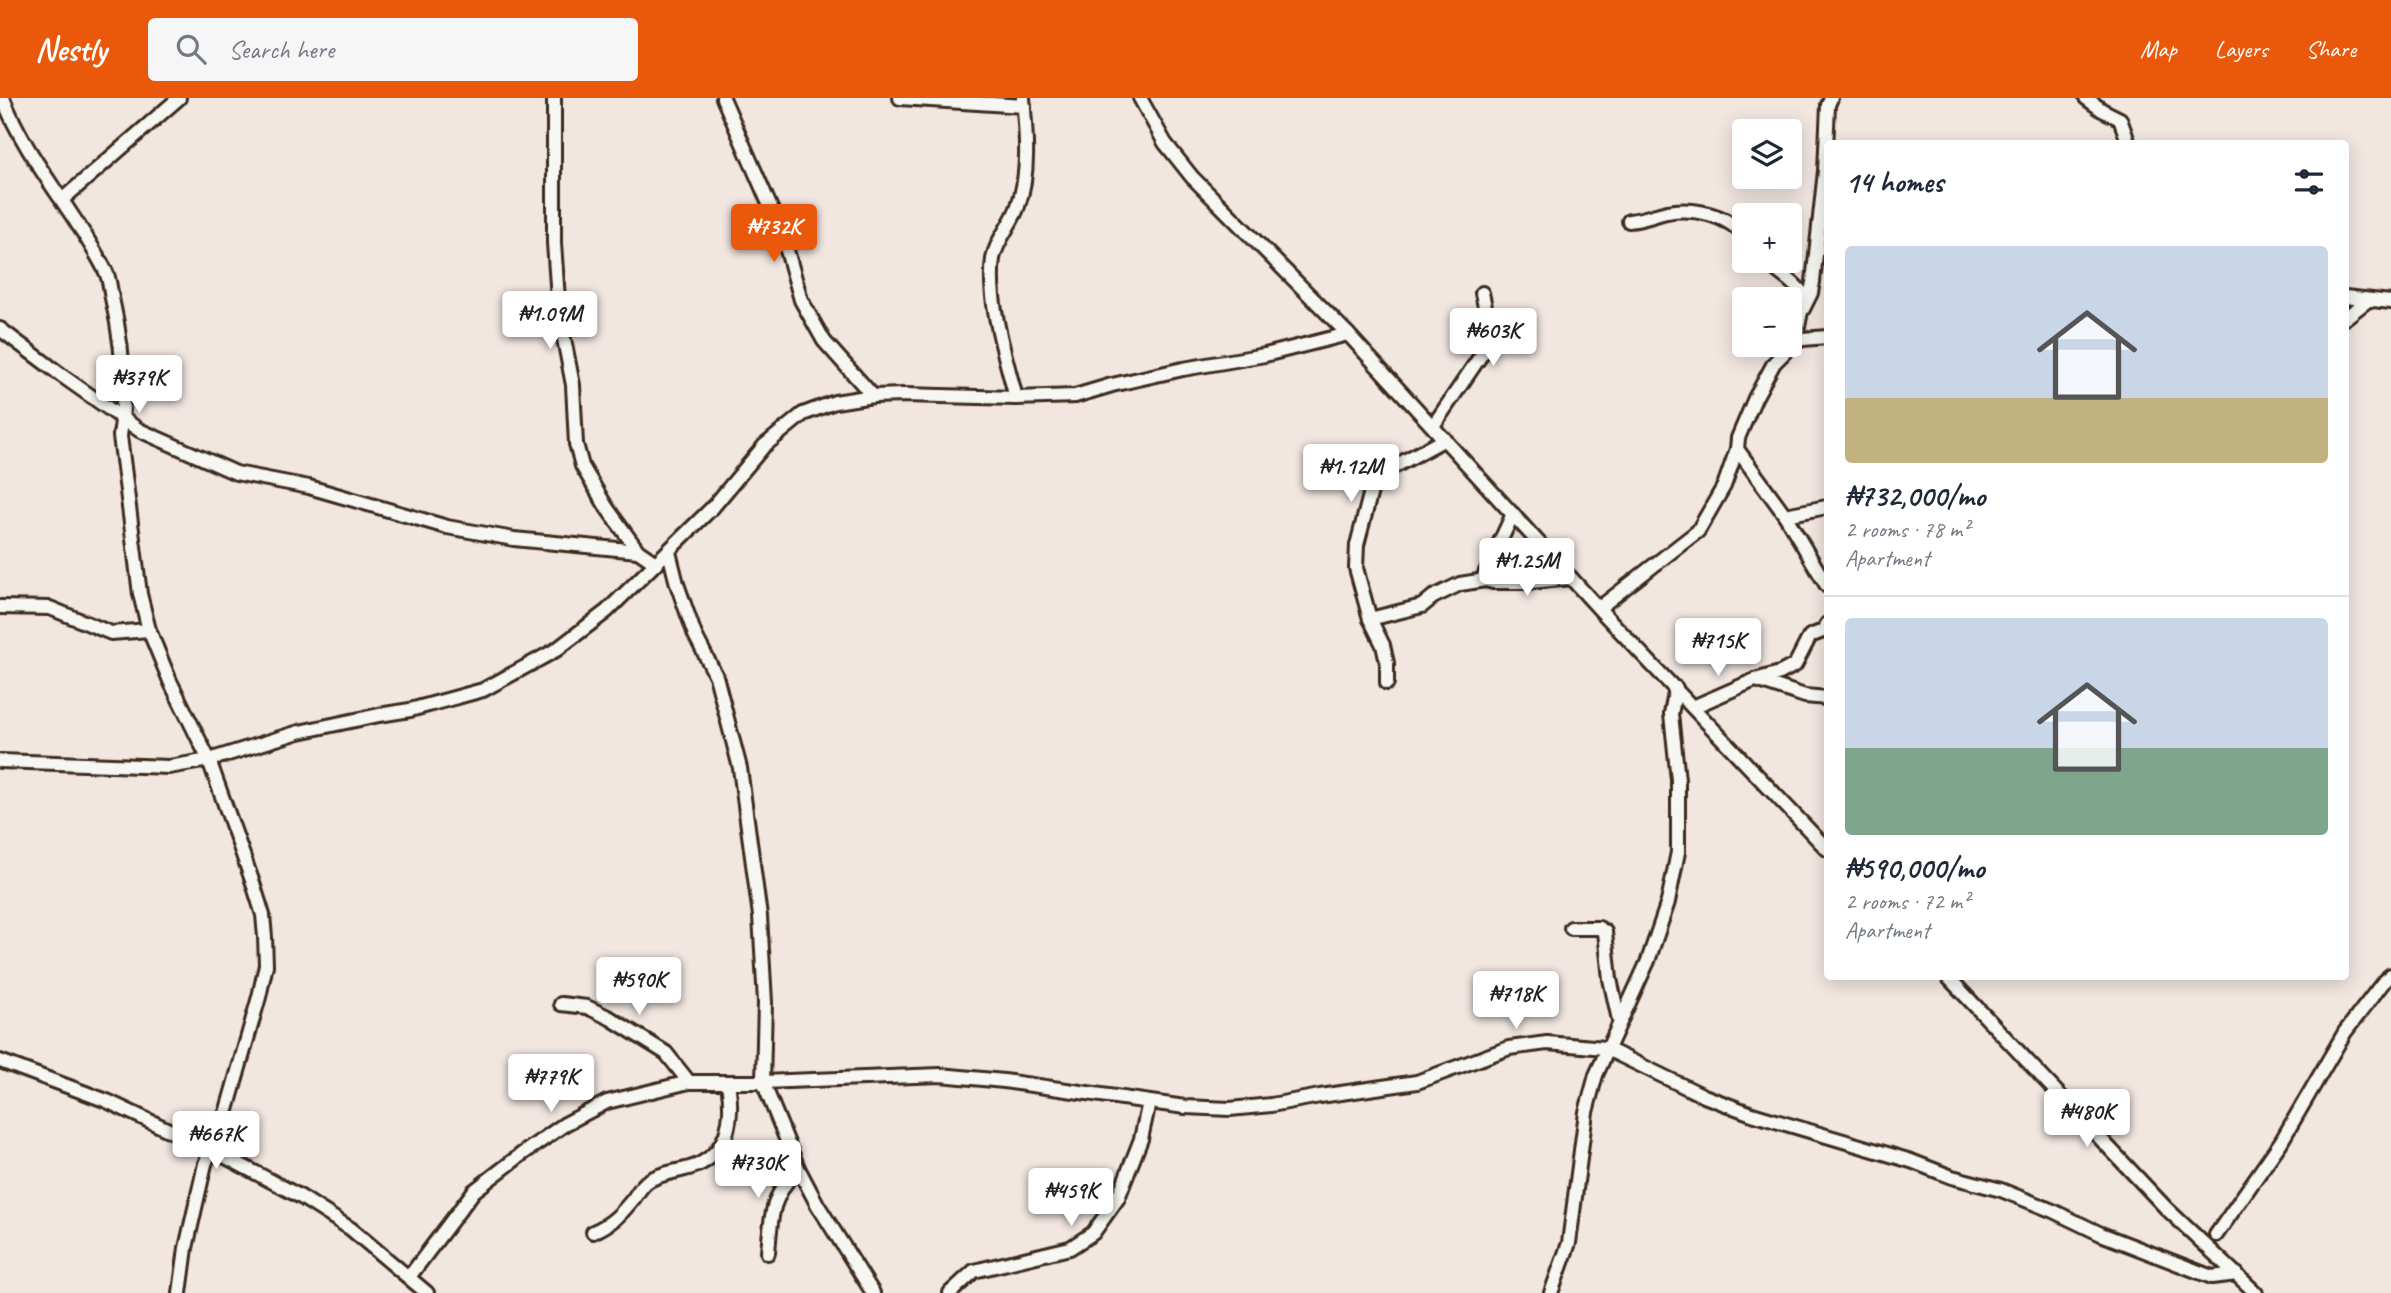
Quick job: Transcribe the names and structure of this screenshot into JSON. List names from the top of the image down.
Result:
{
  "page": {
    "header": "Nestly",
    "search": "Search here",
    "nav": ["Map", "Layers", "Share"],
    "map_buttons": ["+", "−"],
    "heading": "14 homes",
    "price": [
      "₦732K",
      "₦1.09M",
      "₦603K",
      "₦379K",
      "₦1.12M",
      "₦1.25M",
      "₦715K",
      "₦590K",
      "₦718K",
      "₦779K",
      "₦480K",
      "₦667K",
      "₦730K",
      "₦459K"
    ],
    "list": [
      {
        "name": "₦732,000/mo",
        "note": "2 rooms · 78 m² · Apartment"
      },
      {
        "name": "₦590,000/mo",
        "note": "2 rooms · 72 m² · Apartment"
      }
    ]
  }
}
